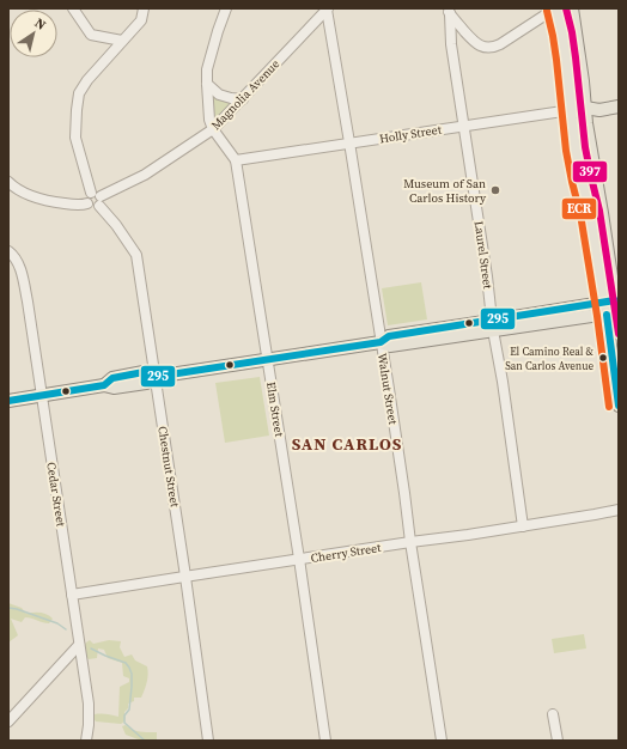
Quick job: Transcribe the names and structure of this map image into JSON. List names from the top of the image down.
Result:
{
  "streets": {
    "main road": ["Holly Street"],
    "street": [
      "Magnolia Avenue",
      "Laurel Street",
      "Walnut Street",
      "Elm Street",
      "Chestnut Street",
      "Cedar Street",
      "Cherry Street"
    ]
  },
  "crossings": [
    ["Magnolia Avenue", "Walnut Street"],
    ["Magnolia Avenue", "Elm Street"],
    ["Magnolia Avenue", "Chestnut Street"],
    ["Holly Street", "Laurel Street"],
    ["Holly Street", "Walnut Street"],
    ["Holly Street", "Elm Street"],
    ["Laurel Street", "Cherry Street"],
    ["Walnut Street", "Cherry Street"],
    ["Elm Street", "Cherry Street"],
    ["Chestnut Street", "Cherry Street"],
    ["Cedar Street", "Cherry Street"]
  ],
  "districts": ["SAN CARLOS"],
  "places": ["Museum of San Carlos History", "El Camino Real & San Carlos Avenue"],
  "lines": ["transit line 397", "transit line ECR", "transit line 295"],
  "north": "top right"
}
